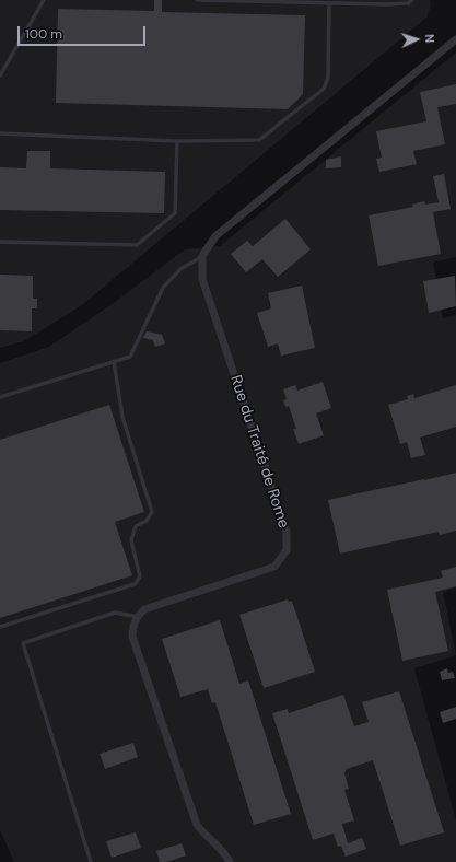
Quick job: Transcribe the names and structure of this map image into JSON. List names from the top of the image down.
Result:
{
  "streets": {
    "street": ["Rue du Traité de Rome"]
  },
  "scale_bar": "100 m",
  "north": "right"
}
